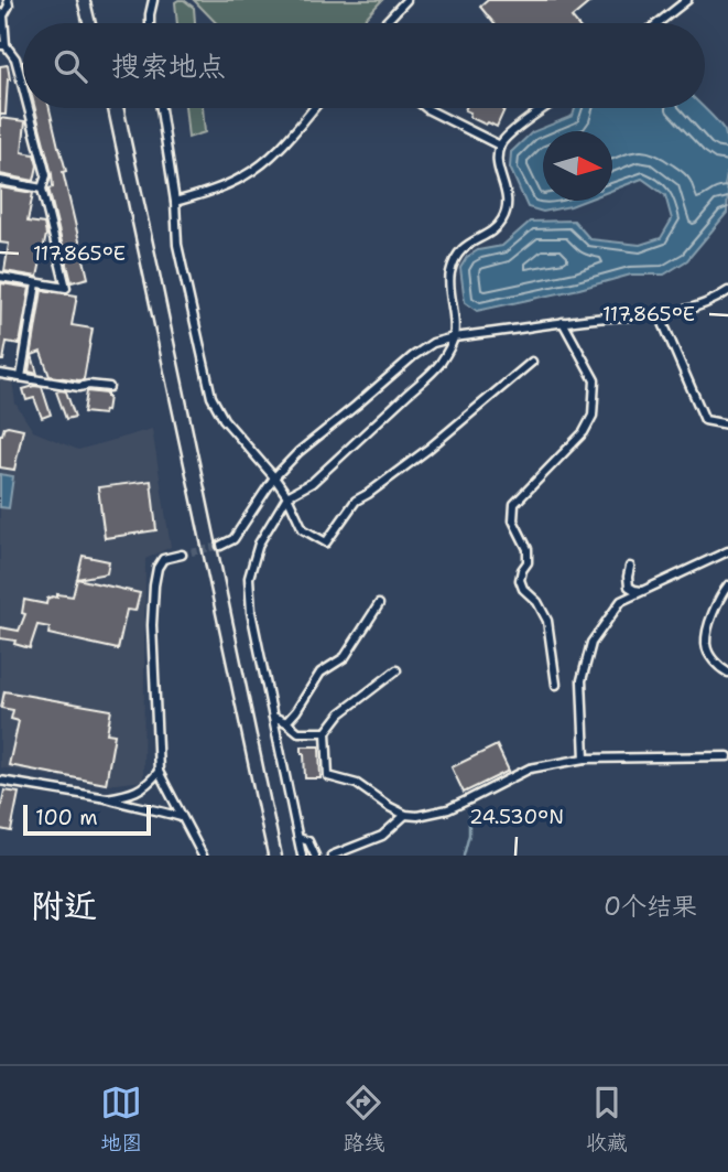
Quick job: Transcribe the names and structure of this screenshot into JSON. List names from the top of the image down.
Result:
{
  "scale_bar": "100 m",
  "north": "right",
  "page": {
    "search": "搜索地点",
    "scale": "100 m",
    "heading": ["附近", "0个结果"],
    "nav": ["地图", "路线", "收藏"]
  },
  "coordinates": ["117.865°E", "24.530°N"]
}
